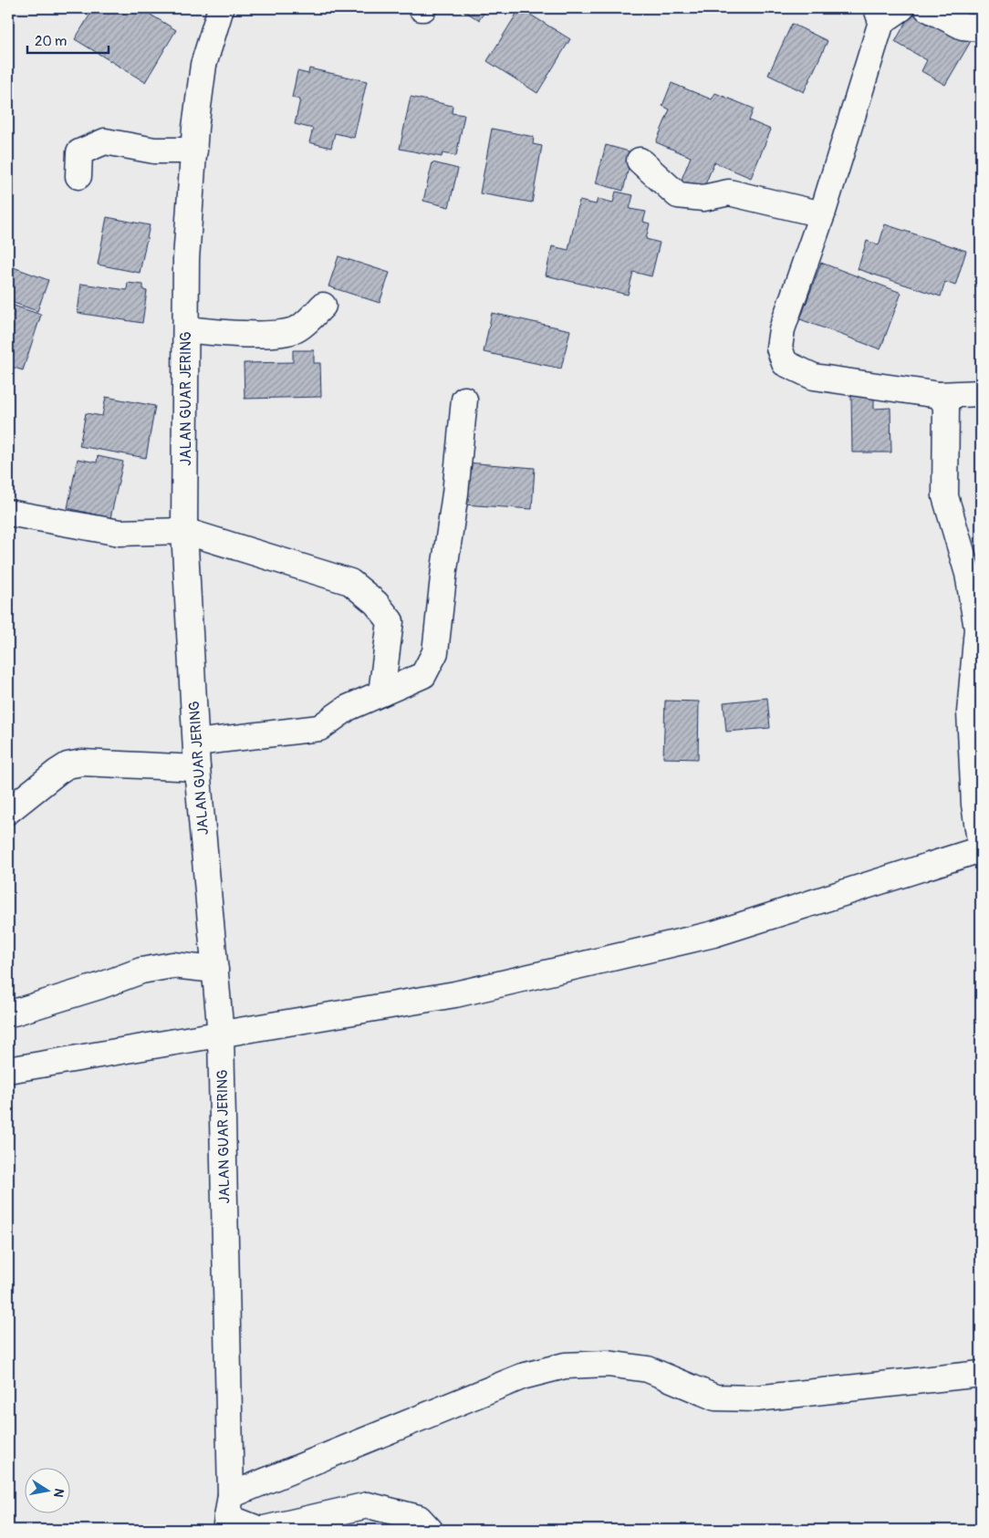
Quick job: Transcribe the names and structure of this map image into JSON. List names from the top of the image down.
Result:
{
  "streets": {
    "street": ["JALAN GUAR JERING"]
  },
  "scale_bar": "20 m",
  "north": "right"
}
